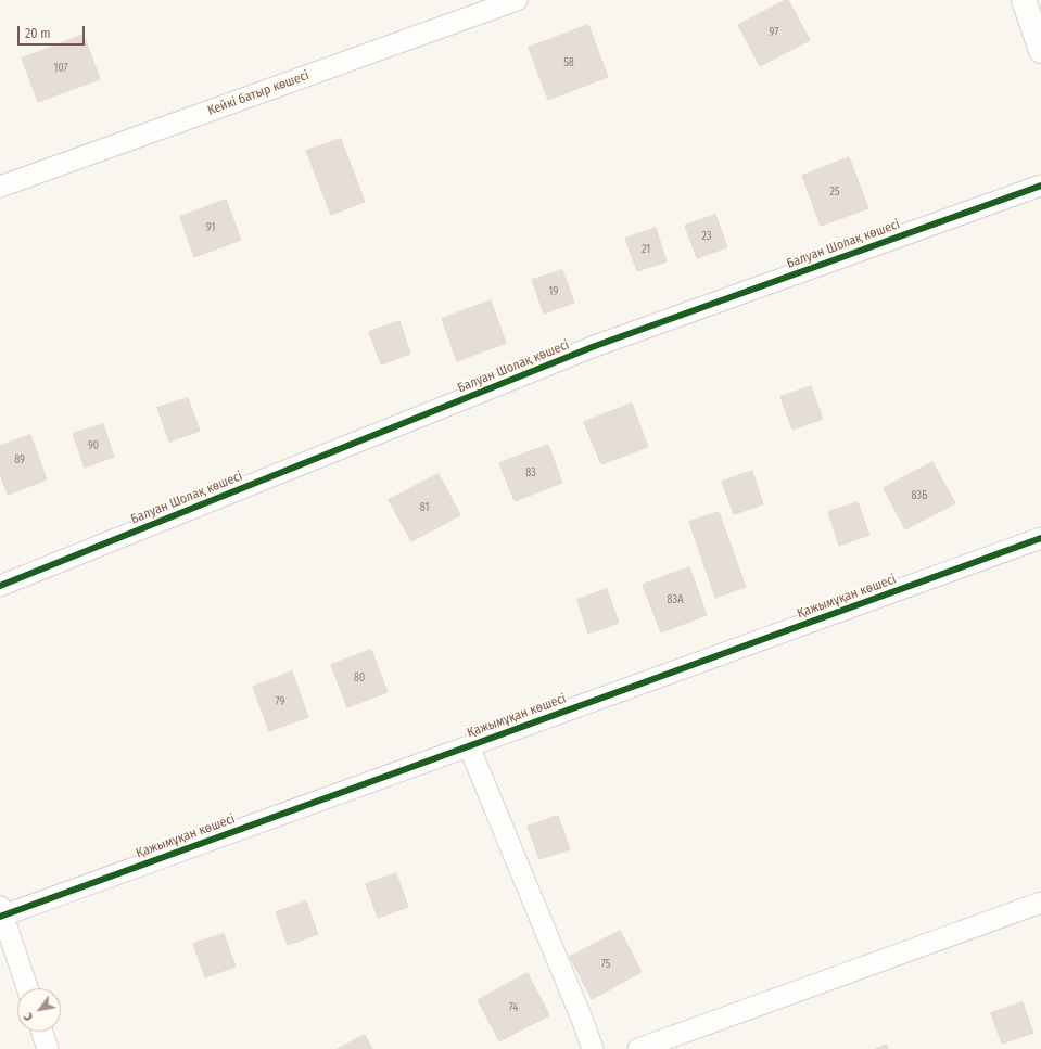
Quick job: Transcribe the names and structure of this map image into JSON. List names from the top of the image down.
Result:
{
  "streets": {
    "street": ["Кейкі батыр көшесі", "Балуан Шолақ көшесі", "Қажымұқан көшесі"]
  },
  "house_numbers": [
    "97",
    "58",
    "107",
    "25",
    "91",
    "23",
    "21",
    "19",
    "90",
    "89",
    "83",
    "83Б",
    "81",
    "83А",
    "80",
    "79",
    "75",
    "74"
  ],
  "scale_bar": "20 m",
  "north": "bottom left"
}
